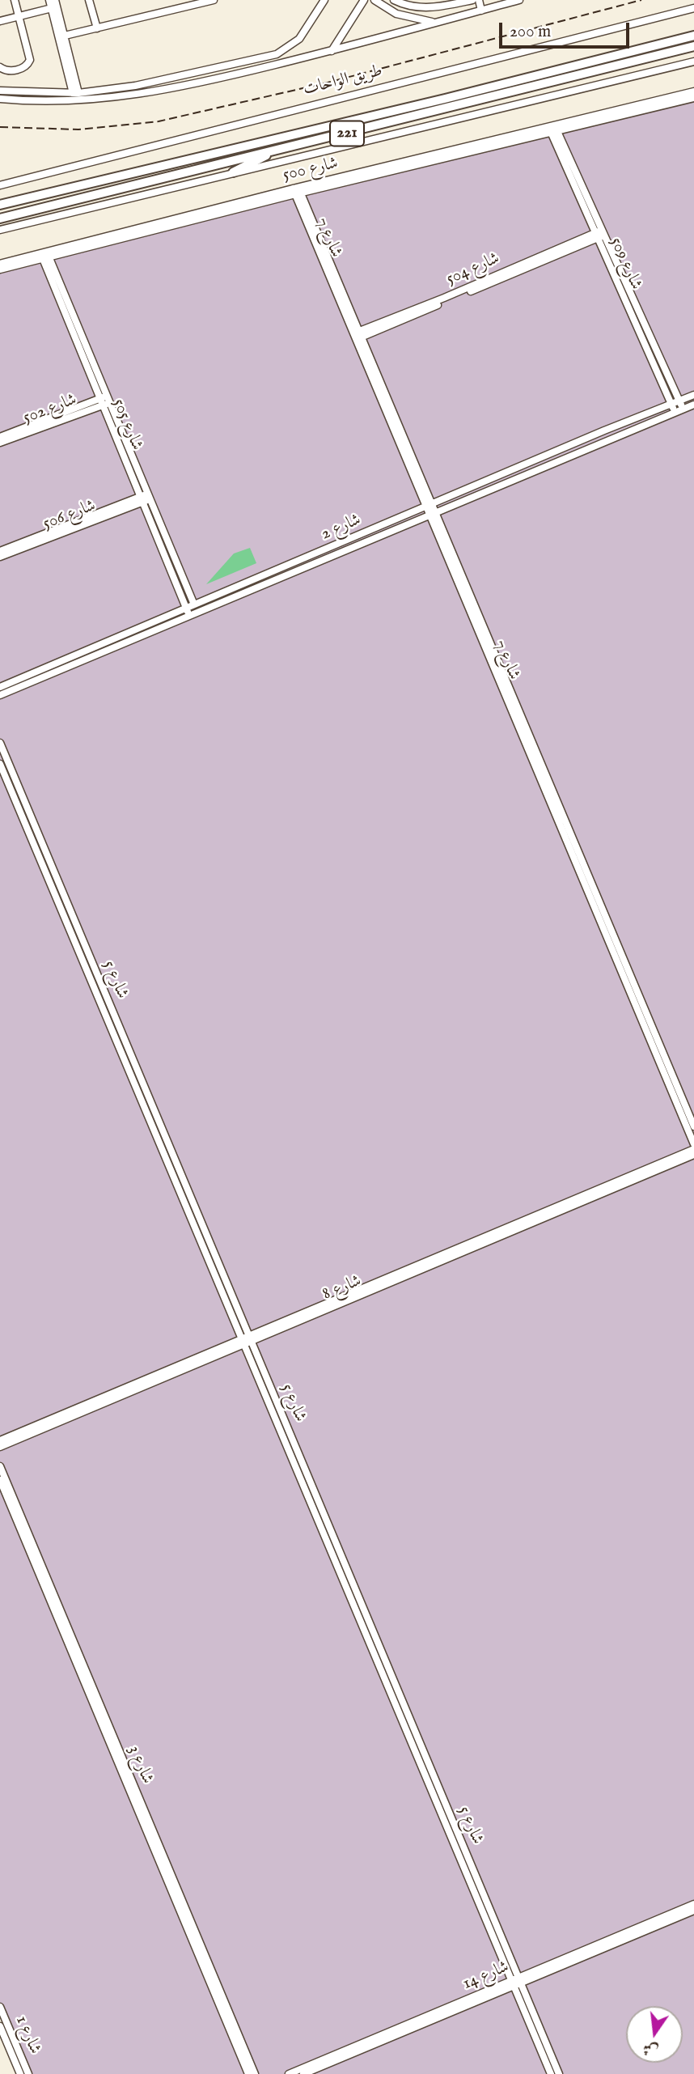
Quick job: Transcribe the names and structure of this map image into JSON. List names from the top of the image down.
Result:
{
  "streets": {
    "highway": ["221"],
    "street": [
      "طريق الواحات",
      "شارع 500",
      "شارع 7",
      "شارع 509",
      "شارع 504",
      "شارع 502",
      "شارع 505",
      "شارع 506",
      "شارع 2",
      "شارع 5",
      "شارع 8",
      "شارع 3",
      "شارع 14",
      "شارع 1"
    ]
  },
  "crossings": [
    ["شارع 500", "شارع 7"],
    ["شارع 500", "شارع 509"],
    ["شارع 500", "شارع 505"],
    ["شارع 7", "شارع 504"],
    ["شارع 7", "شارع 2"],
    ["شارع 509", "شارع 504"],
    ["شارع 509", "شارع 2"],
    ["شارع 502", "شارع 505"],
    ["شارع 505", "شارع 506"],
    ["شارع 505", "شارع 2"],
    ["شارع 5", "شارع 8"],
    ["شارع 5", "شارع 14"]
  ],
  "scale_bar": "200 m",
  "north": "bottom"
}
